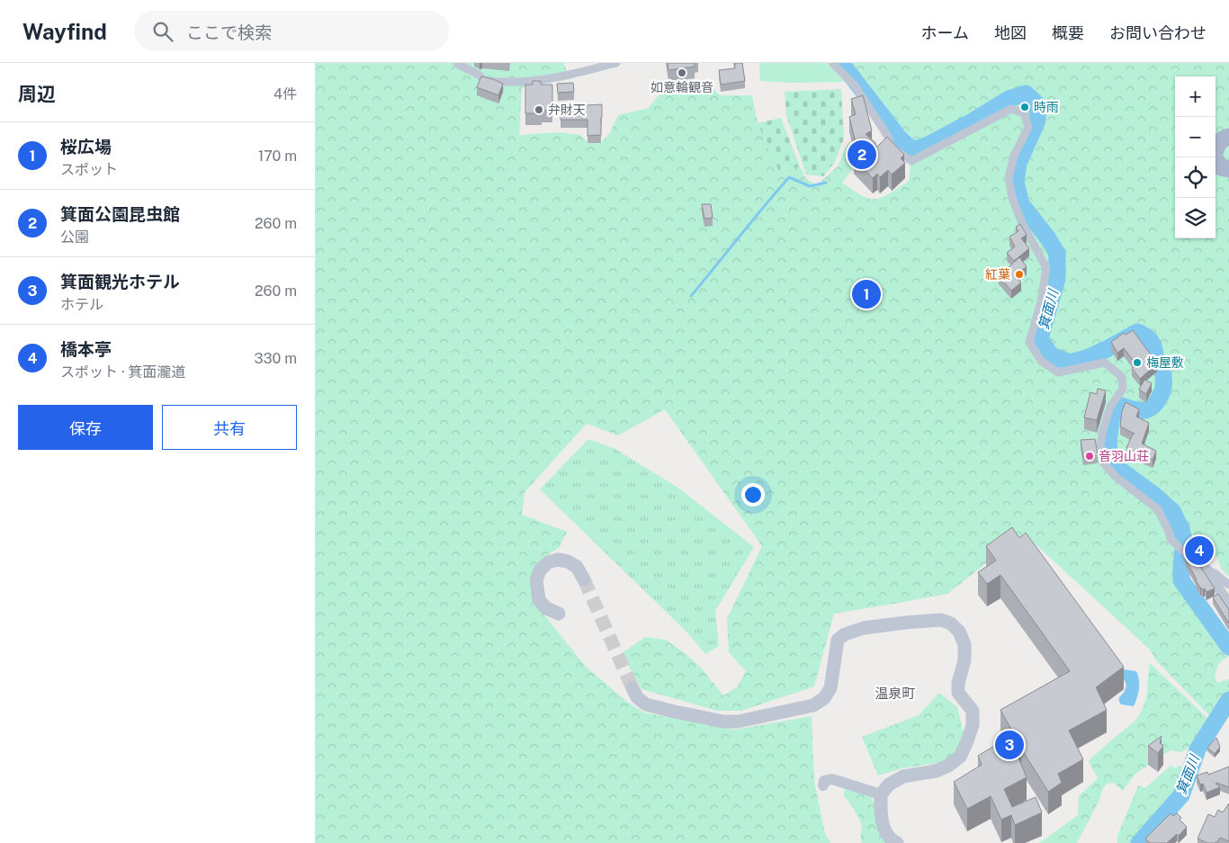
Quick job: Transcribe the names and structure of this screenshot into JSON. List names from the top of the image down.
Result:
{
  "districts": ["温泉町"],
  "water": ["箕面川"],
  "places": [
    "如意輪観音",
    "時雨",
    "弁財天",
    "紅葉",
    "梅屋敷",
    "音羽山荘"
  ],
  "page": {
    "header": "Wayfind",
    "search": "ここで検索",
    "nav": [
      "ホーム",
      "地図",
      "概要",
      "お問い合わせ"
    ],
    "heading": ["周辺", "4件"],
    "map_buttons": ["+", "−"],
    "list": [
      {
        "mark": "1",
        "name": "桜広場",
        "note": "スポット",
        "value": "170 m"
      },
      {
        "mark": "2",
        "name": "箕面公園昆虫館",
        "note": "公園",
        "value": "260 m"
      },
      {
        "mark": "3",
        "name": "箕面観光ホテル",
        "note": "ホテル",
        "value": "260 m"
      },
      {
        "mark": "4",
        "name": "橋本亭",
        "note": "スポット · 箕面瀧道",
        "value": "330 m"
      }
    ],
    "pins": [
      "2",
      "1",
      "4",
      "3"
    ],
    "buttons": ["保存", "共有"]
  }
}
